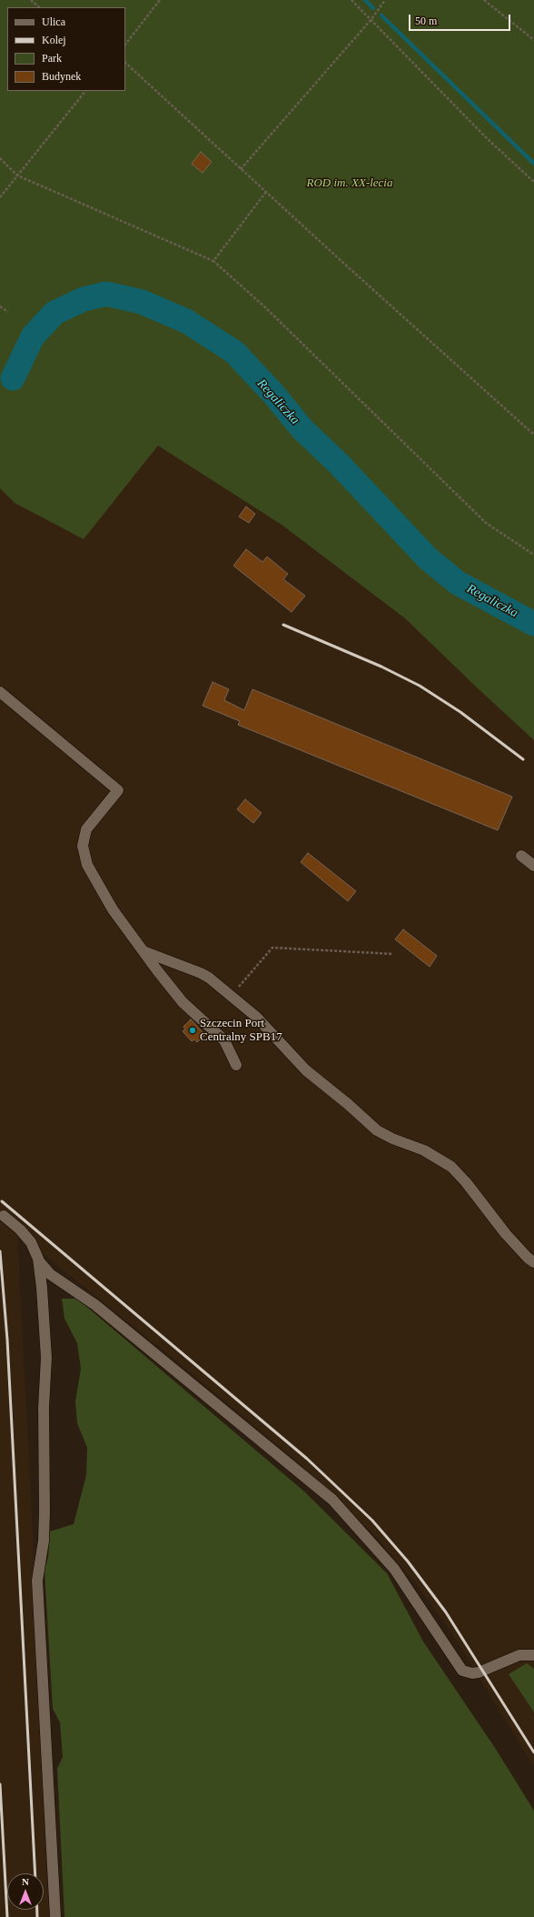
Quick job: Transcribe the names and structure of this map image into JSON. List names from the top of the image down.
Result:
{
  "water": ["Regaliczka"],
  "parks": ["ROD im. XX-lecia"],
  "places": ["Szczecin Port Centralny SPB17"],
  "legend": [
    "Ulica",
    "Kolej",
    "Park",
    "Budynek"
  ],
  "scale_bar": "50 m",
  "north": "top"
}
